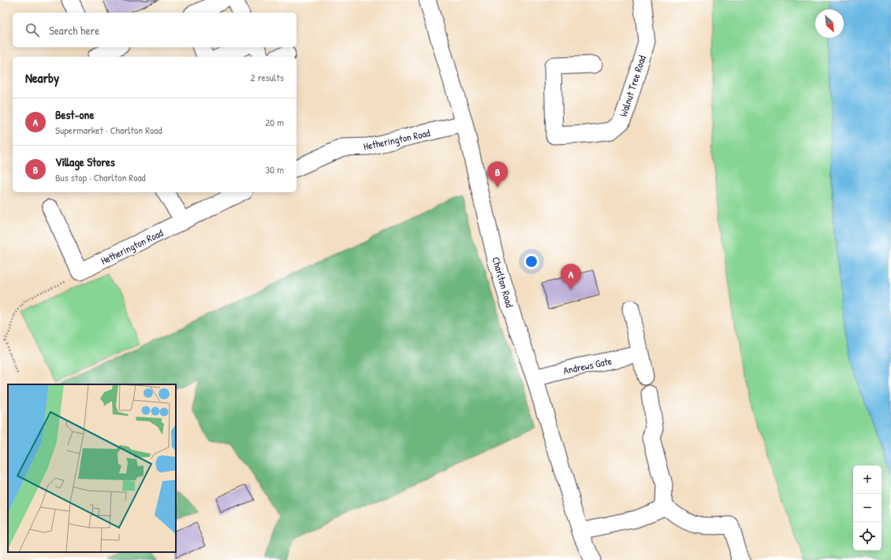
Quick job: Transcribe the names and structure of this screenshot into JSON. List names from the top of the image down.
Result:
{
  "streets": {
    "street": [
      "Walnut Tree Road",
      "Hetherington Road",
      "Charlton Road",
      "Andrews Gate"
    ]
  },
  "crossings": [
    ["Hetherington Road", "Charlton Road"],
    ["Charlton Road", "Andrews Gate"]
  ],
  "north": "bottom right",
  "page": {
    "search": "Search here",
    "heading": ["Nearby", "2 results"],
    "list": [
      {
        "mark": "A",
        "name": "Best-one",
        "note": "Supermarket · Charlton Road",
        "value": "20 m"
      },
      {
        "mark": "B",
        "name": "Village Stores",
        "note": "Bus stop · Charlton Road",
        "value": "30 m"
      }
    ],
    "pins": ["B", "A"],
    "map_buttons": ["+", "−"]
  }
}
